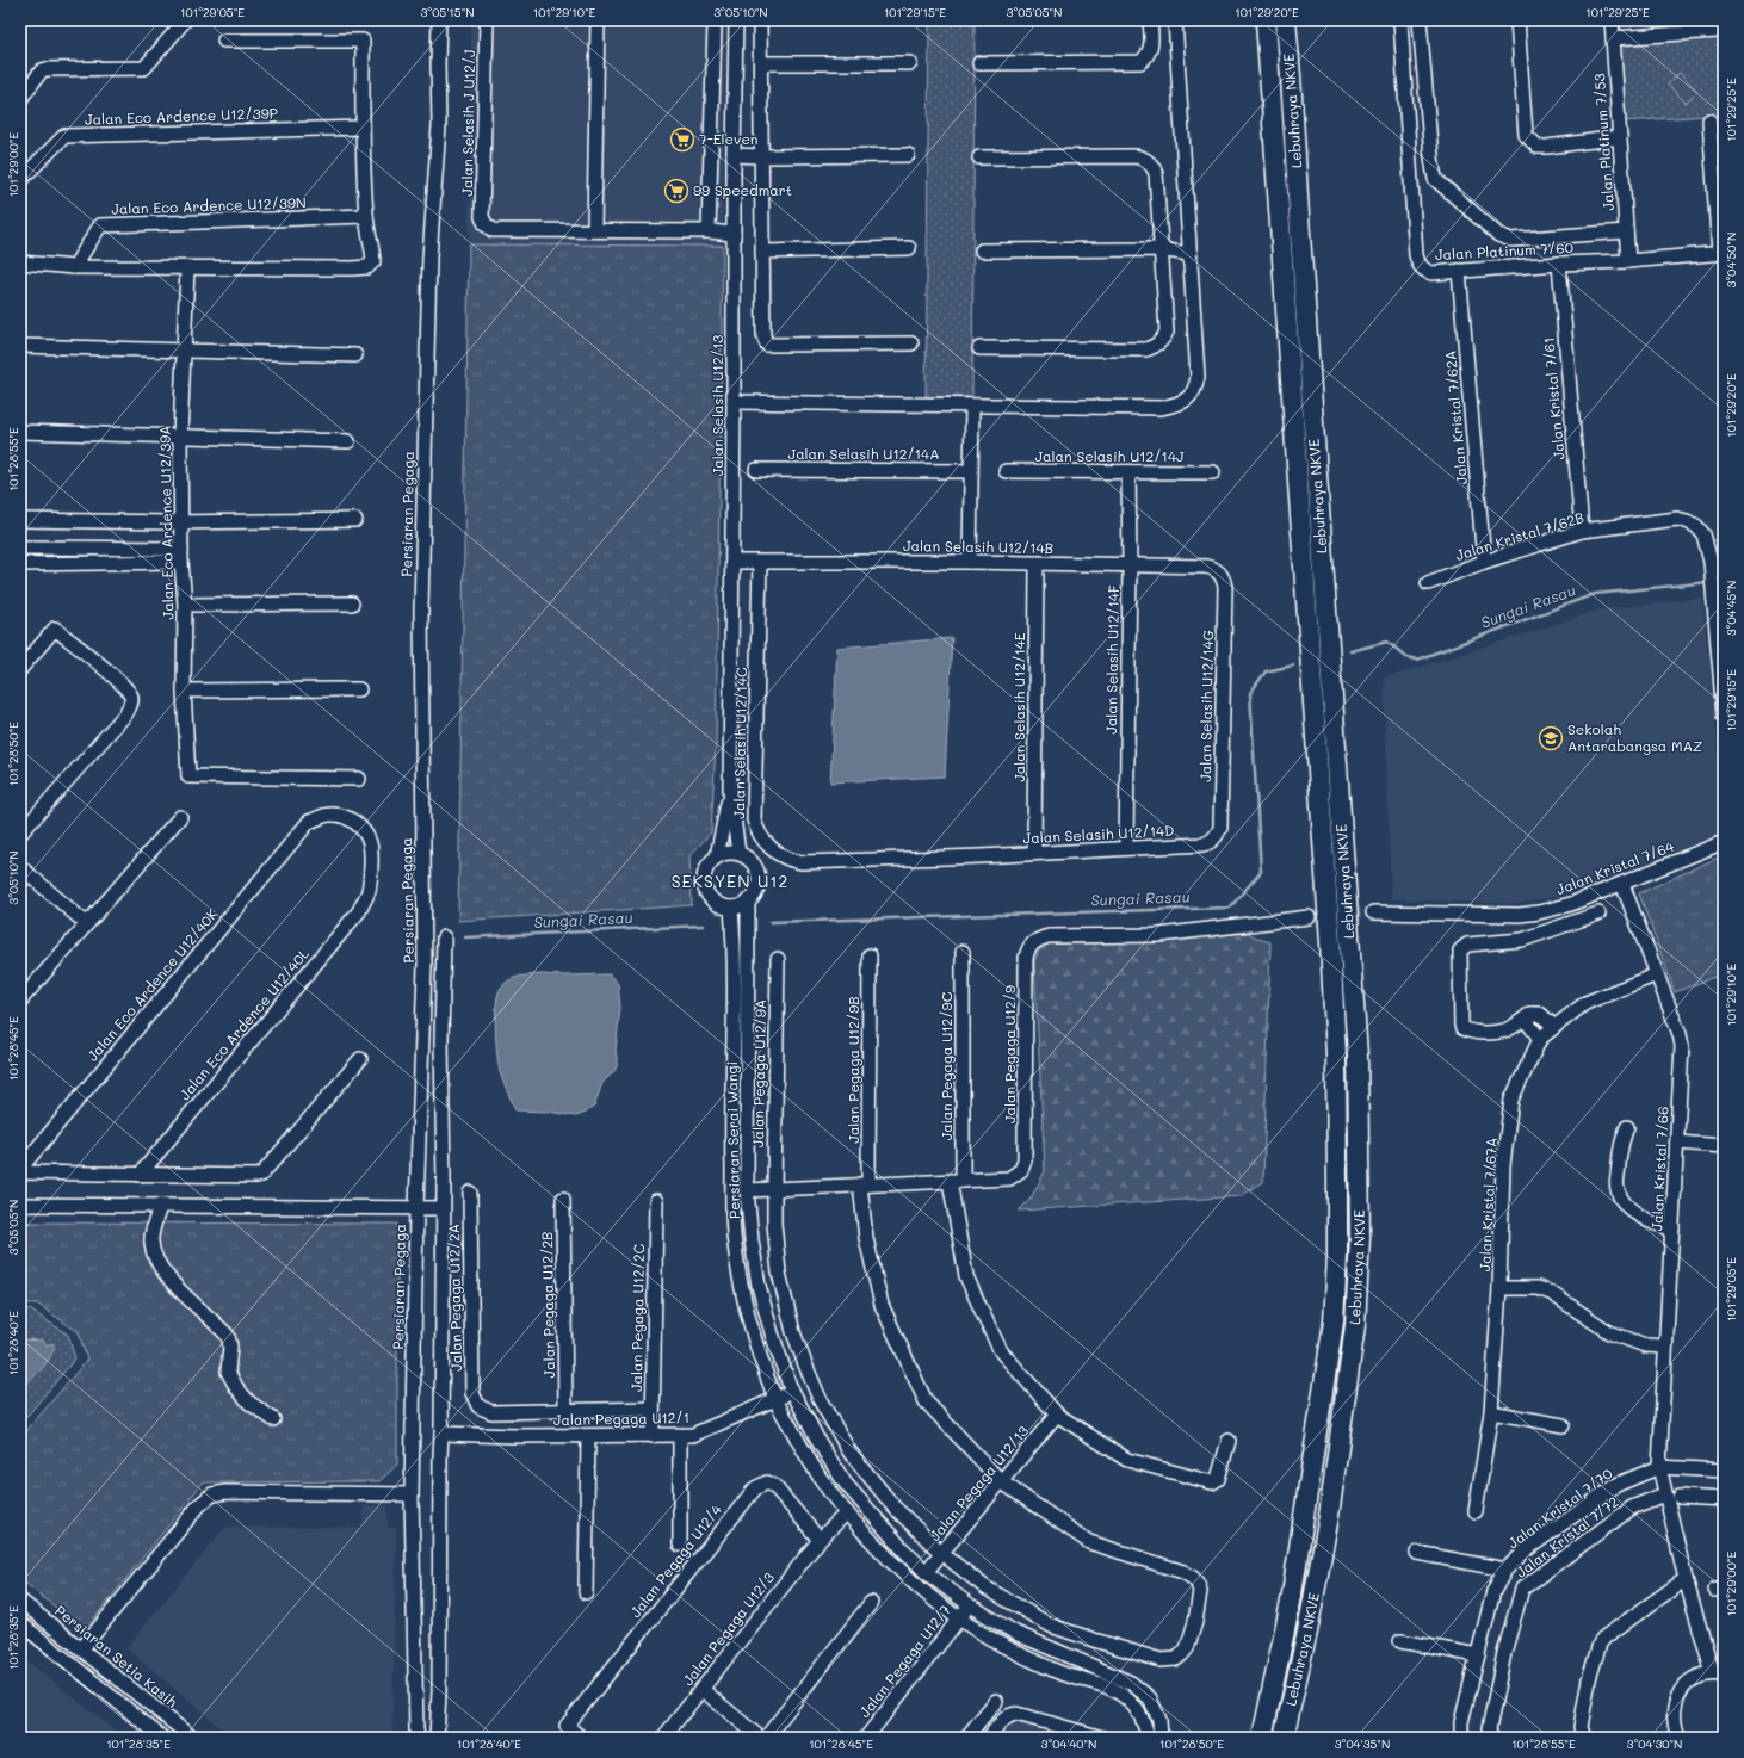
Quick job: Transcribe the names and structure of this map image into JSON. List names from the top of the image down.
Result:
{
  "streets": {
    "highway": ["Lebuhraya NKVE"],
    "street": [
      "Jalan Eco Ardence U12/39P",
      "Jalan Selasih J U12/J",
      "Jalan Platinum 7/53",
      "Jalan Eco Ardence U12/39N",
      "Jalan Platinum 7/60",
      "Jalan Kristal 7/61",
      "Jalan Selasih U12/13",
      "Jalan Kristal 7/62A",
      "Jalan Selasih U12/14A",
      "Jalan Selasih U12/14J",
      "Persiaran Pegaga",
      "Jalan Eco Ardence U12/39A",
      "Jalan Kristal 7/62B",
      "Jalan Selasih U12/14B",
      "Jalan Selasih U12/14F",
      "Jalan Selasih U12/14G",
      "Jalan Selasih U12/14E",
      "Jalan Selasih U12/14C",
      "Jalan Selasih U12/14D",
      "Jalan Kristal 7/64",
      "Jalan Eco Ardence U12/40K",
      "Jalan Eco Ardence U12/40L",
      "Jalan Pegaga U12/9",
      "Jalan Pegaga U12/9C",
      "Jalan Pegaga U12/9B",
      "Jalan Pegaga U12/9A",
      "Persiaran Serai Wangi",
      "Jalan Kristal 7/66",
      "Jalan Kristal 7/67A",
      "Jalan Pegaga U12/2A",
      "Jalan Pegaga U12/2B",
      "Jalan Pegaga U12/2C",
      "Jalan Pegaga U12/1",
      "Jalan Pegaga U12/13",
      "Jalan Kristal 7/70",
      "Jalan Kristal 7/72",
      "Jalan Pegaga U12/4",
      "Jalan Pegaga U12/3",
      "Persiaran Setia Kasih",
      "Jalan Pegaga U12/7"
    ]
  },
  "crossings": [
    ["Jalan Platinum 7/53", "Jalan Platinum 7/60"],
    ["Jalan Platinum 7/60", "Jalan Kristal 7/61"],
    ["Jalan Platinum 7/60", "Jalan Kristal 7/62A"],
    ["Jalan Kristal 7/61", "Jalan Kristal 7/62B"],
    ["Jalan Selasih U12/13", "Jalan Selasih U12/14B"],
    ["Jalan Selasih U12/13", "Persiaran Serai Wangi"],
    ["Jalan Kristal 7/62A", "Jalan Kristal 7/62B"],
    ["Jalan Selasih U12/14J", "Jalan Selasih U12/14F"],
    ["Jalan Selasih U12/14B", "Jalan Selasih U12/14F"],
    ["Jalan Selasih U12/14B", "Jalan Selasih U12/14G"],
    ["Jalan Selasih U12/14B", "Jalan Selasih U12/14E"],
    ["Jalan Selasih U12/14B", "Jalan Selasih U12/14C"],
    ["Jalan Selasih U12/14F", "Jalan Selasih U12/14D"],
    ["Jalan Selasih U12/14G", "Jalan Selasih U12/14D"],
    ["Jalan Selasih U12/14E", "Jalan Selasih U12/14D"],
    ["Jalan Selasih U12/14C", "Jalan Selasih U12/14D"],
    ["Jalan Kristal 7/64", "Jalan Kristal 7/66"],
    ["Jalan Eco Ardence U12/40K", "Jalan Eco Ardence U12/40L"],
    ["Jalan Pegaga U12/9", "Jalan Pegaga U12/9C"],
    ["Jalan Pegaga U12/9", "Jalan Pegaga U12/9B"],
    ["Jalan Pegaga U12/9", "Jalan Pegaga U12/9A"],
    ["Jalan Pegaga U12/9", "Persiaran Serai Wangi"],
    ["Jalan Pegaga U12/9C", "Jalan Pegaga U12/13"],
    ["Jalan Pegaga U12/9B", "Jalan Pegaga U12/9A"],
    ["Jalan Pegaga U12/9B", "Jalan Pegaga U12/13"],
    ["Jalan Pegaga U12/9A", "Jalan Pegaga U12/13"],
    ["Persiaran Serai Wangi", "Jalan Pegaga U12/1"],
    ["Persiaran Serai Wangi", "Jalan Pegaga U12/13"],
    ["Persiaran Serai Wangi", "Jalan Pegaga U12/3"],
    ["Persiaran Serai Wangi", "Jalan Pegaga U12/7"],
    ["Jalan Kristal 7/66", "Jalan Kristal 7/67A"],
    ["Jalan Kristal 7/66", "Jalan Kristal 7/70"],
    ["Jalan Kristal 7/66", "Jalan Kristal 7/72"],
    ["Jalan Pegaga U12/2A", "Jalan Pegaga U12/2B"],
    ["Jalan Pegaga U12/2C", "Jalan Pegaga U12/1"],
    ["Jalan Pegaga U12/4", "Jalan Pegaga U12/3"]
  ],
  "districts": ["SEKSYEN U12"],
  "water": ["Sungai Rasau"],
  "places": {
    "supermarket": ["7-Eleven", "99 Speedmart"],
    "school or university": ["Sekolah Antarabangsa MAZ"]
  },
  "coordinates": [
    "101°29'05\"E",
    "3°05'15\"N",
    "101°29'10\"E",
    "3°05'10\"N",
    "101°29'15\"E",
    "3°05'05\"N",
    "101°29'20\"E",
    "101°29'25\"E",
    "101°29'00\"E",
    "3°04'50\"N",
    "101°28'55\"E",
    "3°04'45\"N",
    "101°28'50\"E",
    "101°28'45\"E",
    "101°28'40\"E",
    "101°28'35\"E",
    "3°04'40\"N",
    "3°04'35\"N",
    "3°04'30\"N"
  ]
}
